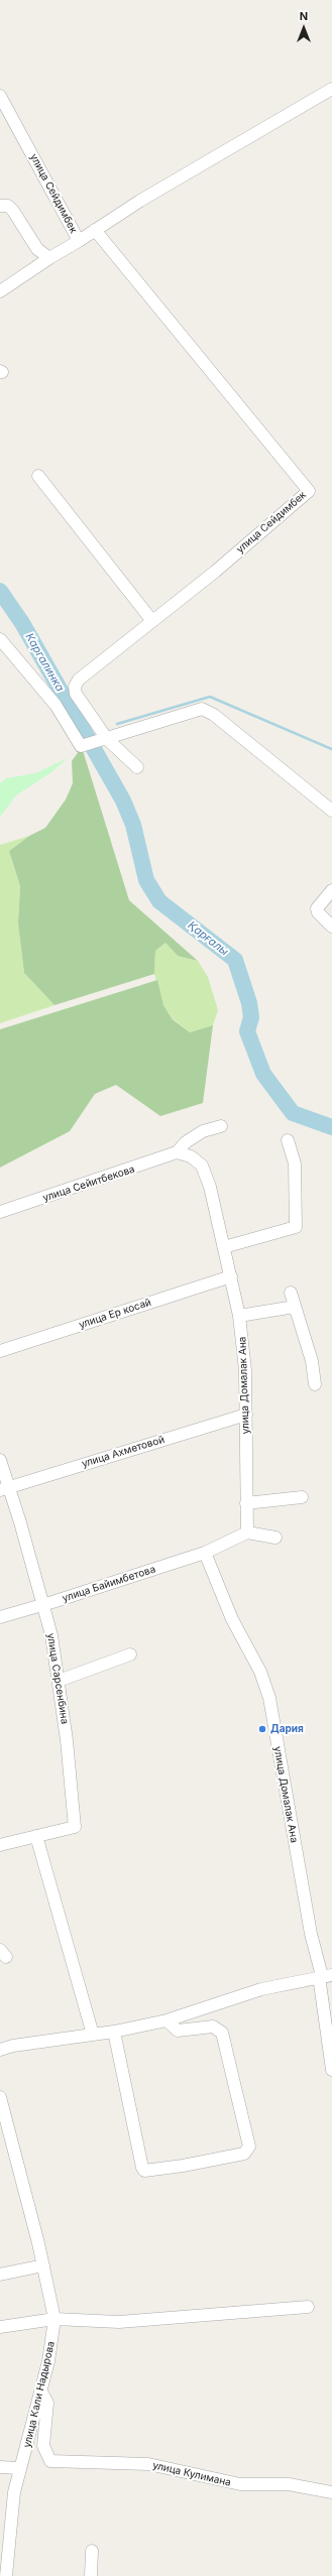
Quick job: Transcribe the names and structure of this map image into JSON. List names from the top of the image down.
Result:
{
  "streets": {
    "street": [
      "улица Сейдимбек",
      "улица Сейитбекова",
      "улица Ер косай",
      "улица Домалак Ана",
      "улица Ахметовой",
      "улица Байимбетова",
      "улица Сарсенбина",
      "улица Кали Надырова",
      "улица Кулимана"
    ]
  },
  "crossings": [
    ["улица Сейитбекова", "улица Домалак Ана"],
    ["улица Ер косай", "улица Домалак Ана"],
    ["улица Домалак Ана", "улица Ахметовой"],
    ["улица Домалак Ана", "улица Байимбетова"],
    ["улица Ахметовой", "улица Сарсенбина"],
    ["улица Байимбетова", "улица Сарсенбина"],
    ["улица Кали Надырова", "улица Кулимана"]
  ],
  "water": ["Каргалинка", "Қарғалы"],
  "places": ["Дария"],
  "north": "top"
}
